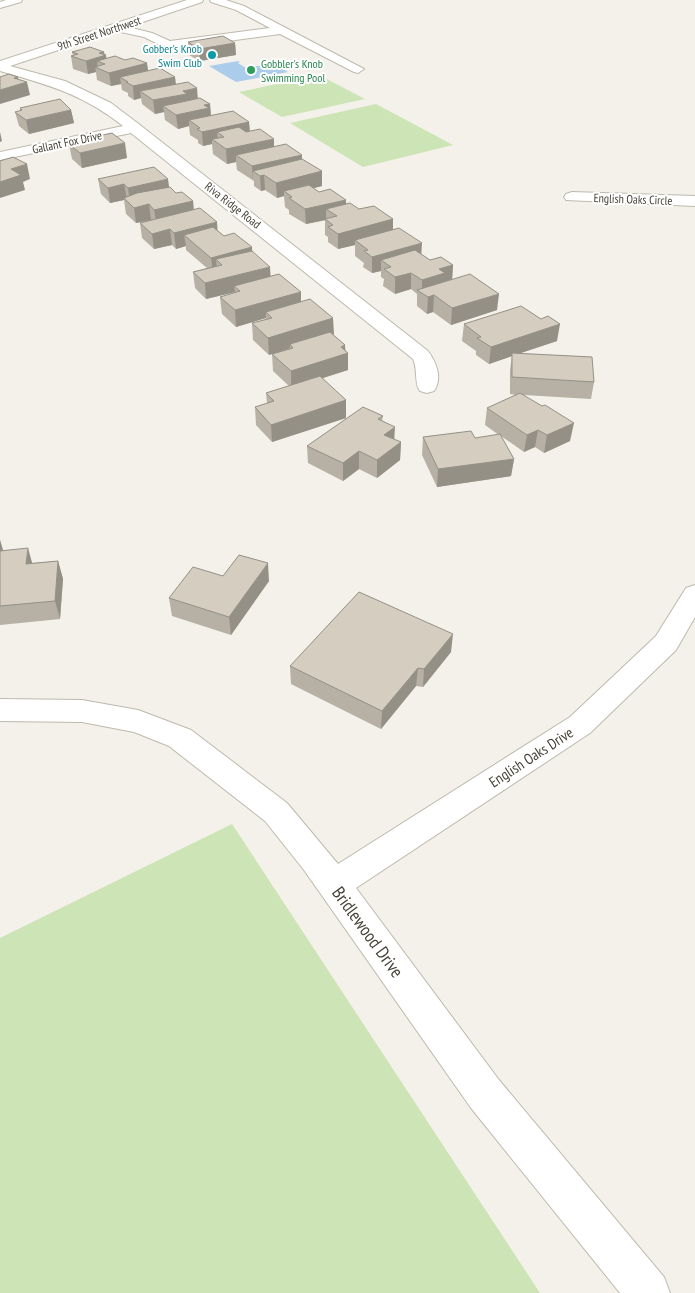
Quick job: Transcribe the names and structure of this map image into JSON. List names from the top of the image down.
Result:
{
  "streets": {
    "street": [
      "9th Street Northwest",
      "Gallant Fox Drive",
      "English Oaks Circle",
      "Riva Ridge Road",
      "English Oaks Drive",
      "Bridlewood Drive"
    ]
  },
  "crossings": [
    ["9th Street Northwest", "Riva Ridge Road"],
    ["Gallant Fox Drive", "Riva Ridge Road"],
    ["English Oaks Drive", "Bridlewood Drive"]
  ],
  "places": ["Gobber's Knob Swim Club", "Gobbler's Knob Swimming Pool"]
}
